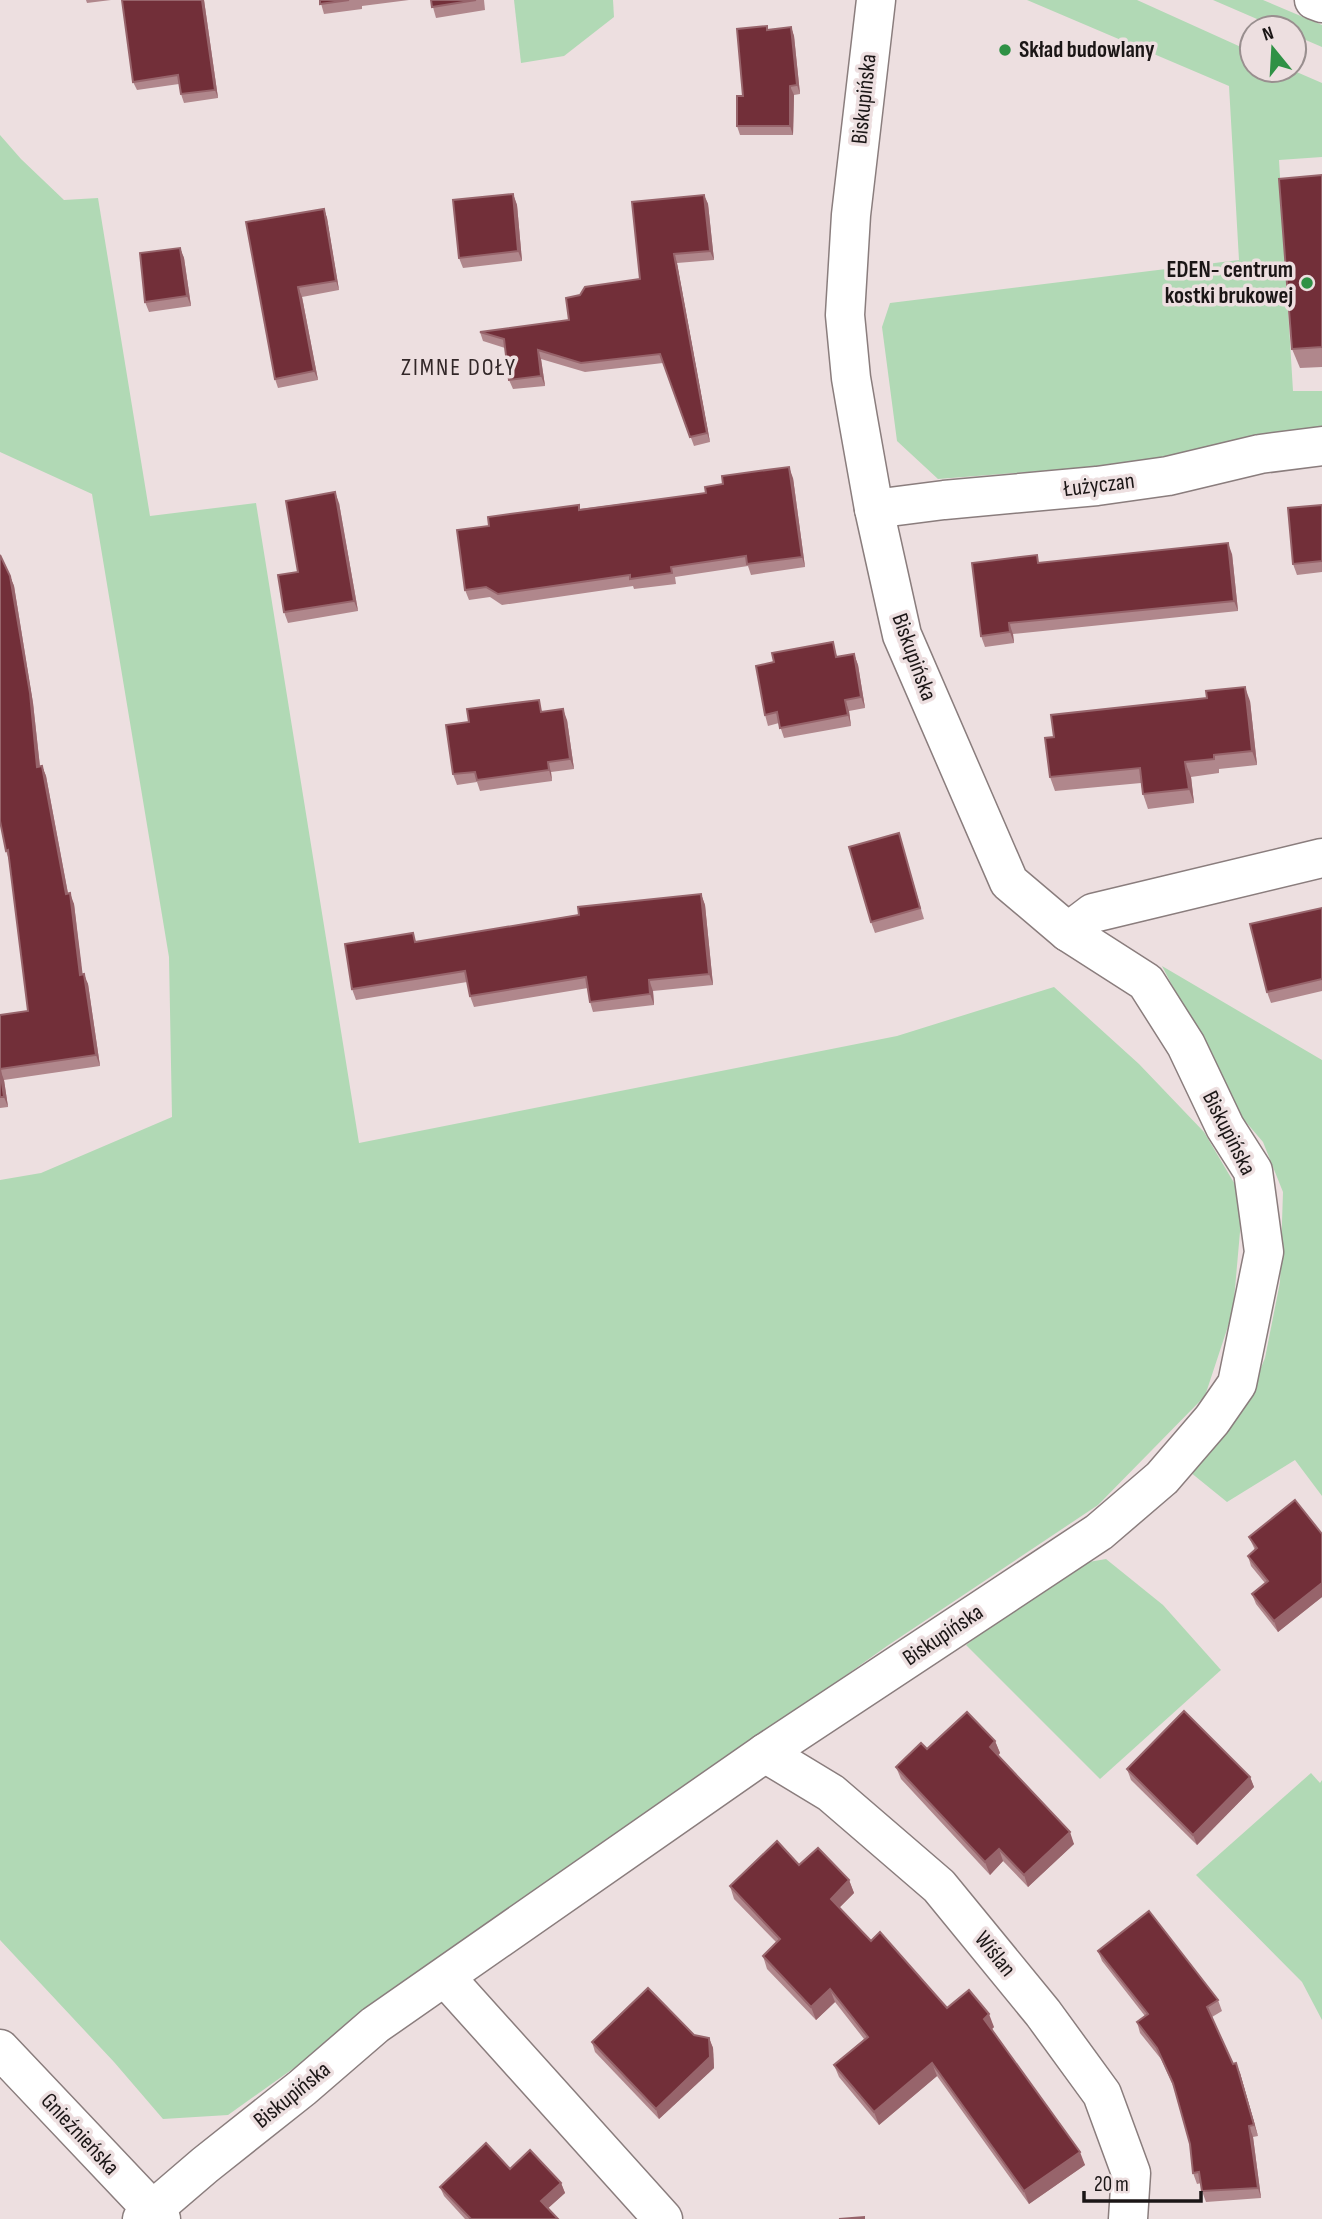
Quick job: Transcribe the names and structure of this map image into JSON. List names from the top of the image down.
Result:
{
  "streets": {
    "street": [
      "Biskupińska",
      "Łużyczan",
      "Wiślan",
      "Gnieźnieńska"
    ]
  },
  "crossings": [
    ["Biskupińska", "Łużyczan"],
    ["Biskupińska", "Wiślan"],
    ["Biskupińska", "Gnieźnieńska"]
  ],
  "districts": ["ZIMNE DOŁY"],
  "places": ["Skład budowlany", "EDEN- centrum kostki brukowej"],
  "scale_bar": "20 m",
  "north": "top"
}
